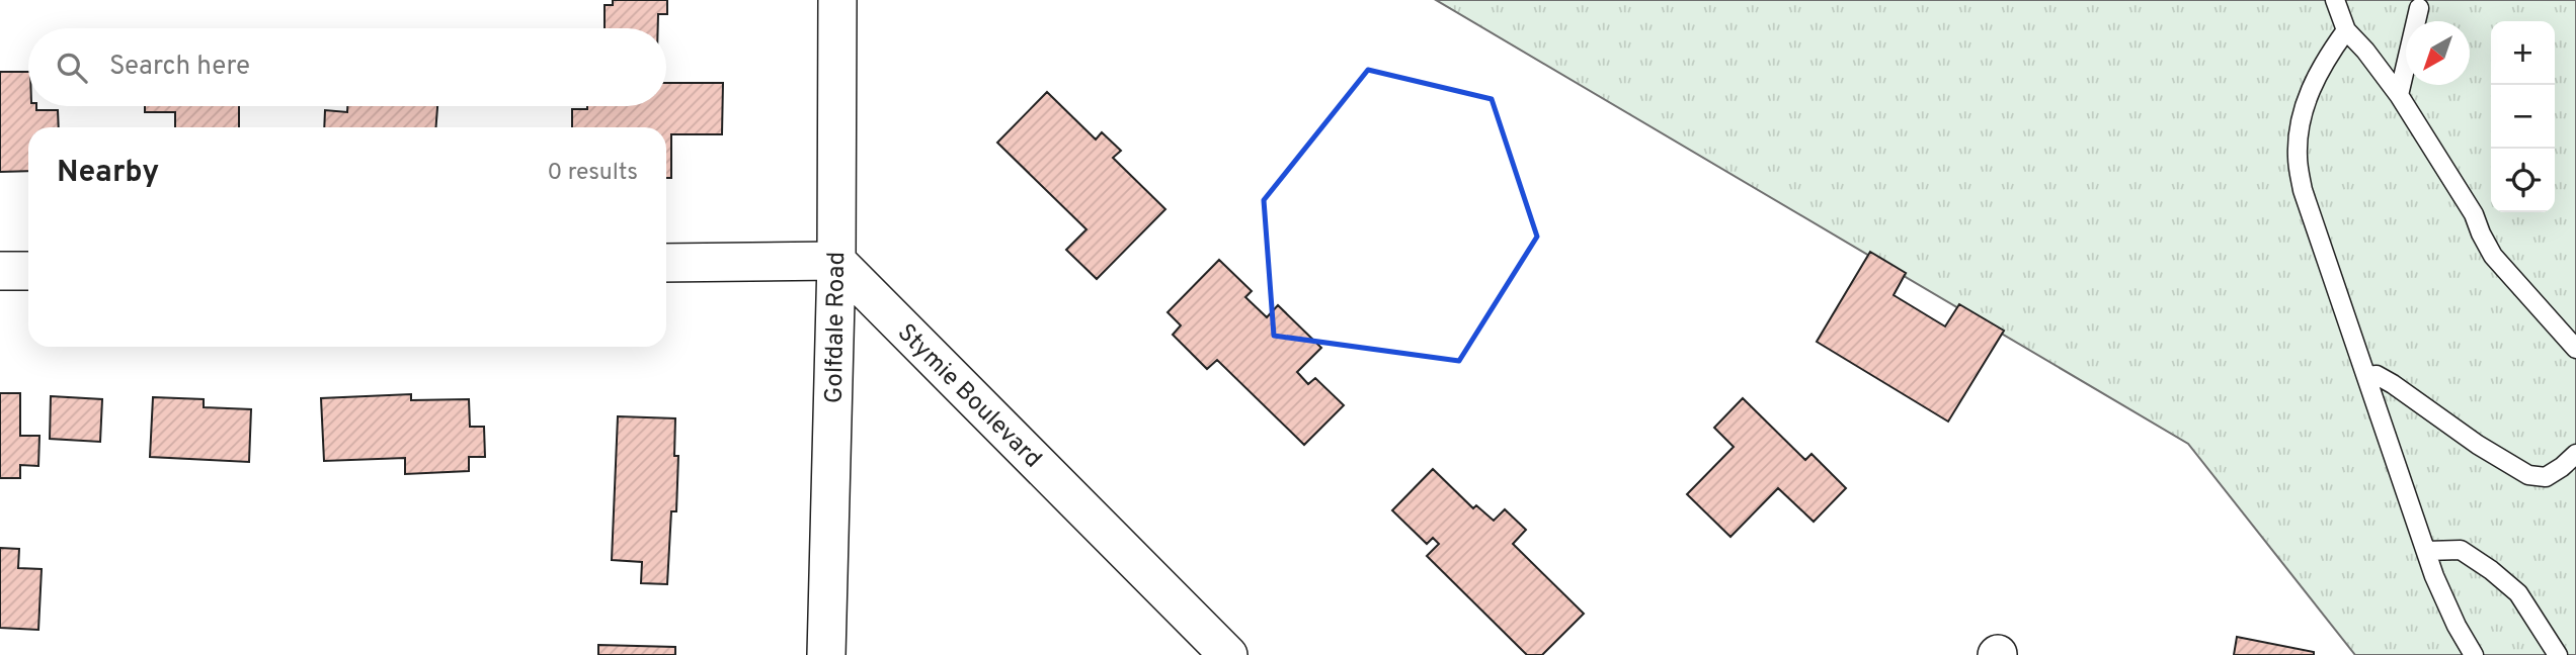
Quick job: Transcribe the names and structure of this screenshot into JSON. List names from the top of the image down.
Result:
{
  "streets": {
    "street": ["Golfdale Road", "Stymie Boulevard"]
  },
  "crossings": [
    ["Golfdale Road", "Stymie Boulevard"]
  ],
  "north": "bottom left",
  "page": {
    "map_buttons": ["+", "−"],
    "search": "Search here",
    "heading": ["Nearby", "0 results"]
  }
}
